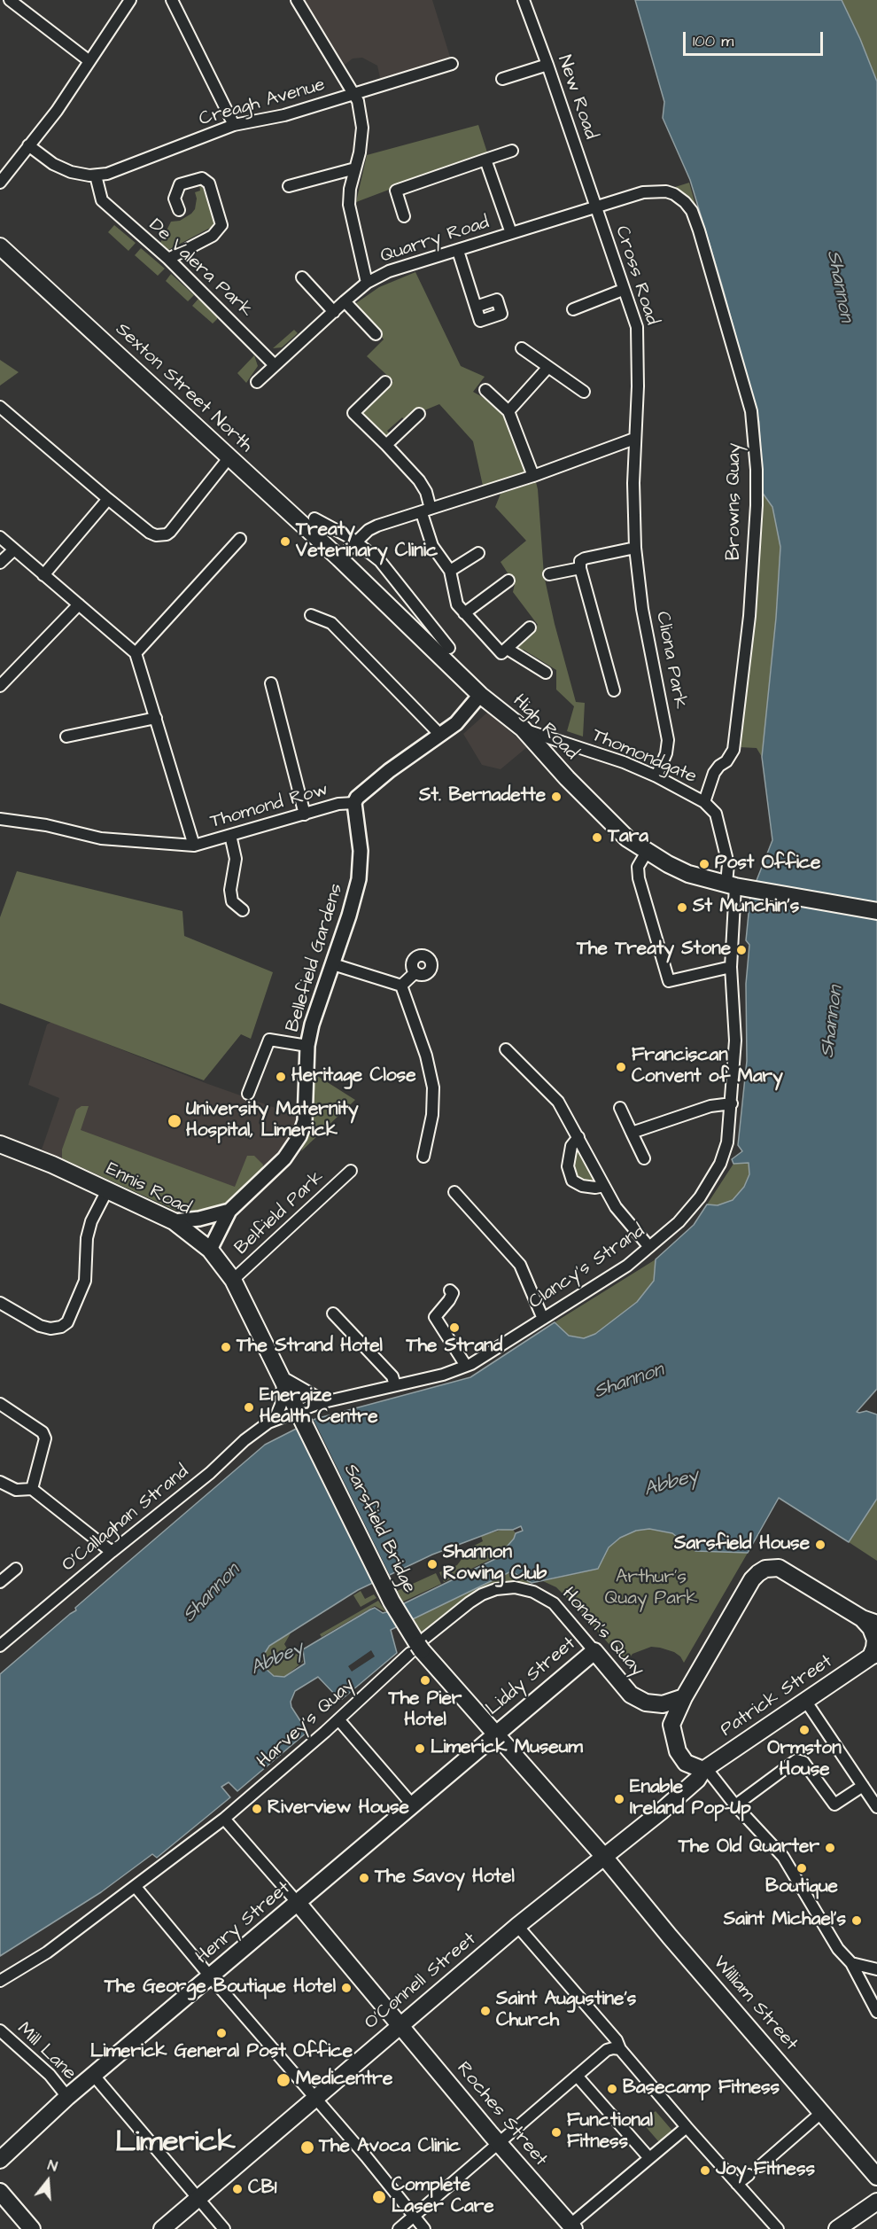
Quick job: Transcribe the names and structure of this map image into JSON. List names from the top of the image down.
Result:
{
  "streets": {
    "main road": [
      "Sexton Street North",
      "High Road",
      "Ennis Road",
      "Sarsfield Bridge",
      "Honan's Quay",
      "Liddy Street",
      "Patrick Street",
      "Henry Street",
      "O'Connell Street",
      "William Street",
      "Roches Street"
    ],
    "street": [
      "New Road",
      "Creagh Avenue",
      "Quarry Road",
      "De Valera Park",
      "Cross Road",
      "Browns Quay",
      "Cliona Park",
      "Thomondgate",
      "Thomond Row",
      "Bellefield Gardens",
      "Belfield Park",
      "Clancy's Strand",
      "O'Callaghan Strand",
      "Harvey's Quay",
      "Mill Lane"
    ]
  },
  "crossings": [
    ["New Road", "Quarry Road"],
    ["New Road", "Cross Road"],
    ["New Road", "Browns Quay"],
    ["Creagh Avenue", "De Valera Park"],
    ["Quarry Road", "De Valera Park"],
    ["Quarry Road", "Cross Road"],
    ["Quarry Road", "Browns Quay"],
    ["Cross Road", "Browns Quay"],
    ["Cross Road", "Cliona Park"],
    ["Sexton Street North", "High Road"],
    ["Browns Quay", "Thomondgate"],
    ["Cliona Park", "Thomondgate"],
    ["High Road", "Thomondgate"],
    ["High Road", "Clancy's Strand"],
    ["Thomondgate", "Clancy's Strand"],
    ["Thomond Row", "Bellefield Gardens"],
    ["Bellefield Gardens", "Ennis Road"],
    ["Ennis Road", "Belfield Park"],
    ["Ennis Road", "Clancy's Strand"],
    ["Ennis Road", "O'Callaghan Strand"],
    ["Ennis Road", "Sarsfield Bridge"],
    ["Clancy's Strand", "O'Callaghan Strand"],
    ["Clancy's Strand", "Sarsfield Bridge"],
    ["O'Callaghan Strand", "Sarsfield Bridge"],
    ["Sarsfield Bridge", "Liddy Street"],
    ["Sarsfield Bridge", "Harvey's Quay"],
    ["Sarsfield Bridge", "Henry Street"],
    ["Sarsfield Bridge", "William Street"],
    ["Honan's Quay", "Liddy Street"],
    ["Honan's Quay", "Harvey's Quay"],
    ["Liddy Street", "Henry Street"],
    ["Liddy Street", "William Street"],
    ["Patrick Street", "O'Connell Street"],
    ["Henry Street", "William Street"],
    ["Henry Street", "Mill Lane"],
    ["Henry Street", "Roches Street"],
    ["O'Connell Street", "William Street"],
    ["O'Connell Street", "Roches Street"]
  ],
  "districts": ["Limerick"],
  "water": ["Shannon", "Abbey"],
  "parks": ["Arthur's Quay Park"],
  "places": [
    "Treaty Veterinary Clinic",
    "St. Bernadette",
    "Tara",
    "Post Office",
    "St Munchin's",
    "The Treaty Stone",
    "Franciscan Convent of Mary",
    "Heritage Close",
    "University Maternity Hospital, Limerick",
    "The Strand",
    "The Strand Hotel",
    "Energize Health Centre",
    "Sarsfield House",
    "Shannon Rowing Club",
    "The Pier Hotel",
    "Ormston House",
    "Limerick Museum",
    "Enable Ireland Pop-Up",
    "Riverview House",
    "The Old Quarter",
    "Boutique",
    "The Savoy Hotel",
    "Saint Michael's",
    "The George Boutique Hotel",
    "Saint Augustine's Church",
    "Limerick General Post Office",
    "Medicentre",
    "Basecamp Fitness",
    "Functional Fitness",
    "The Avoca Clinic",
    "Joy Fitness",
    "CB1",
    "Complete Laser Care"
  ],
  "scale_bar": "100 m",
  "north": "top"
}
